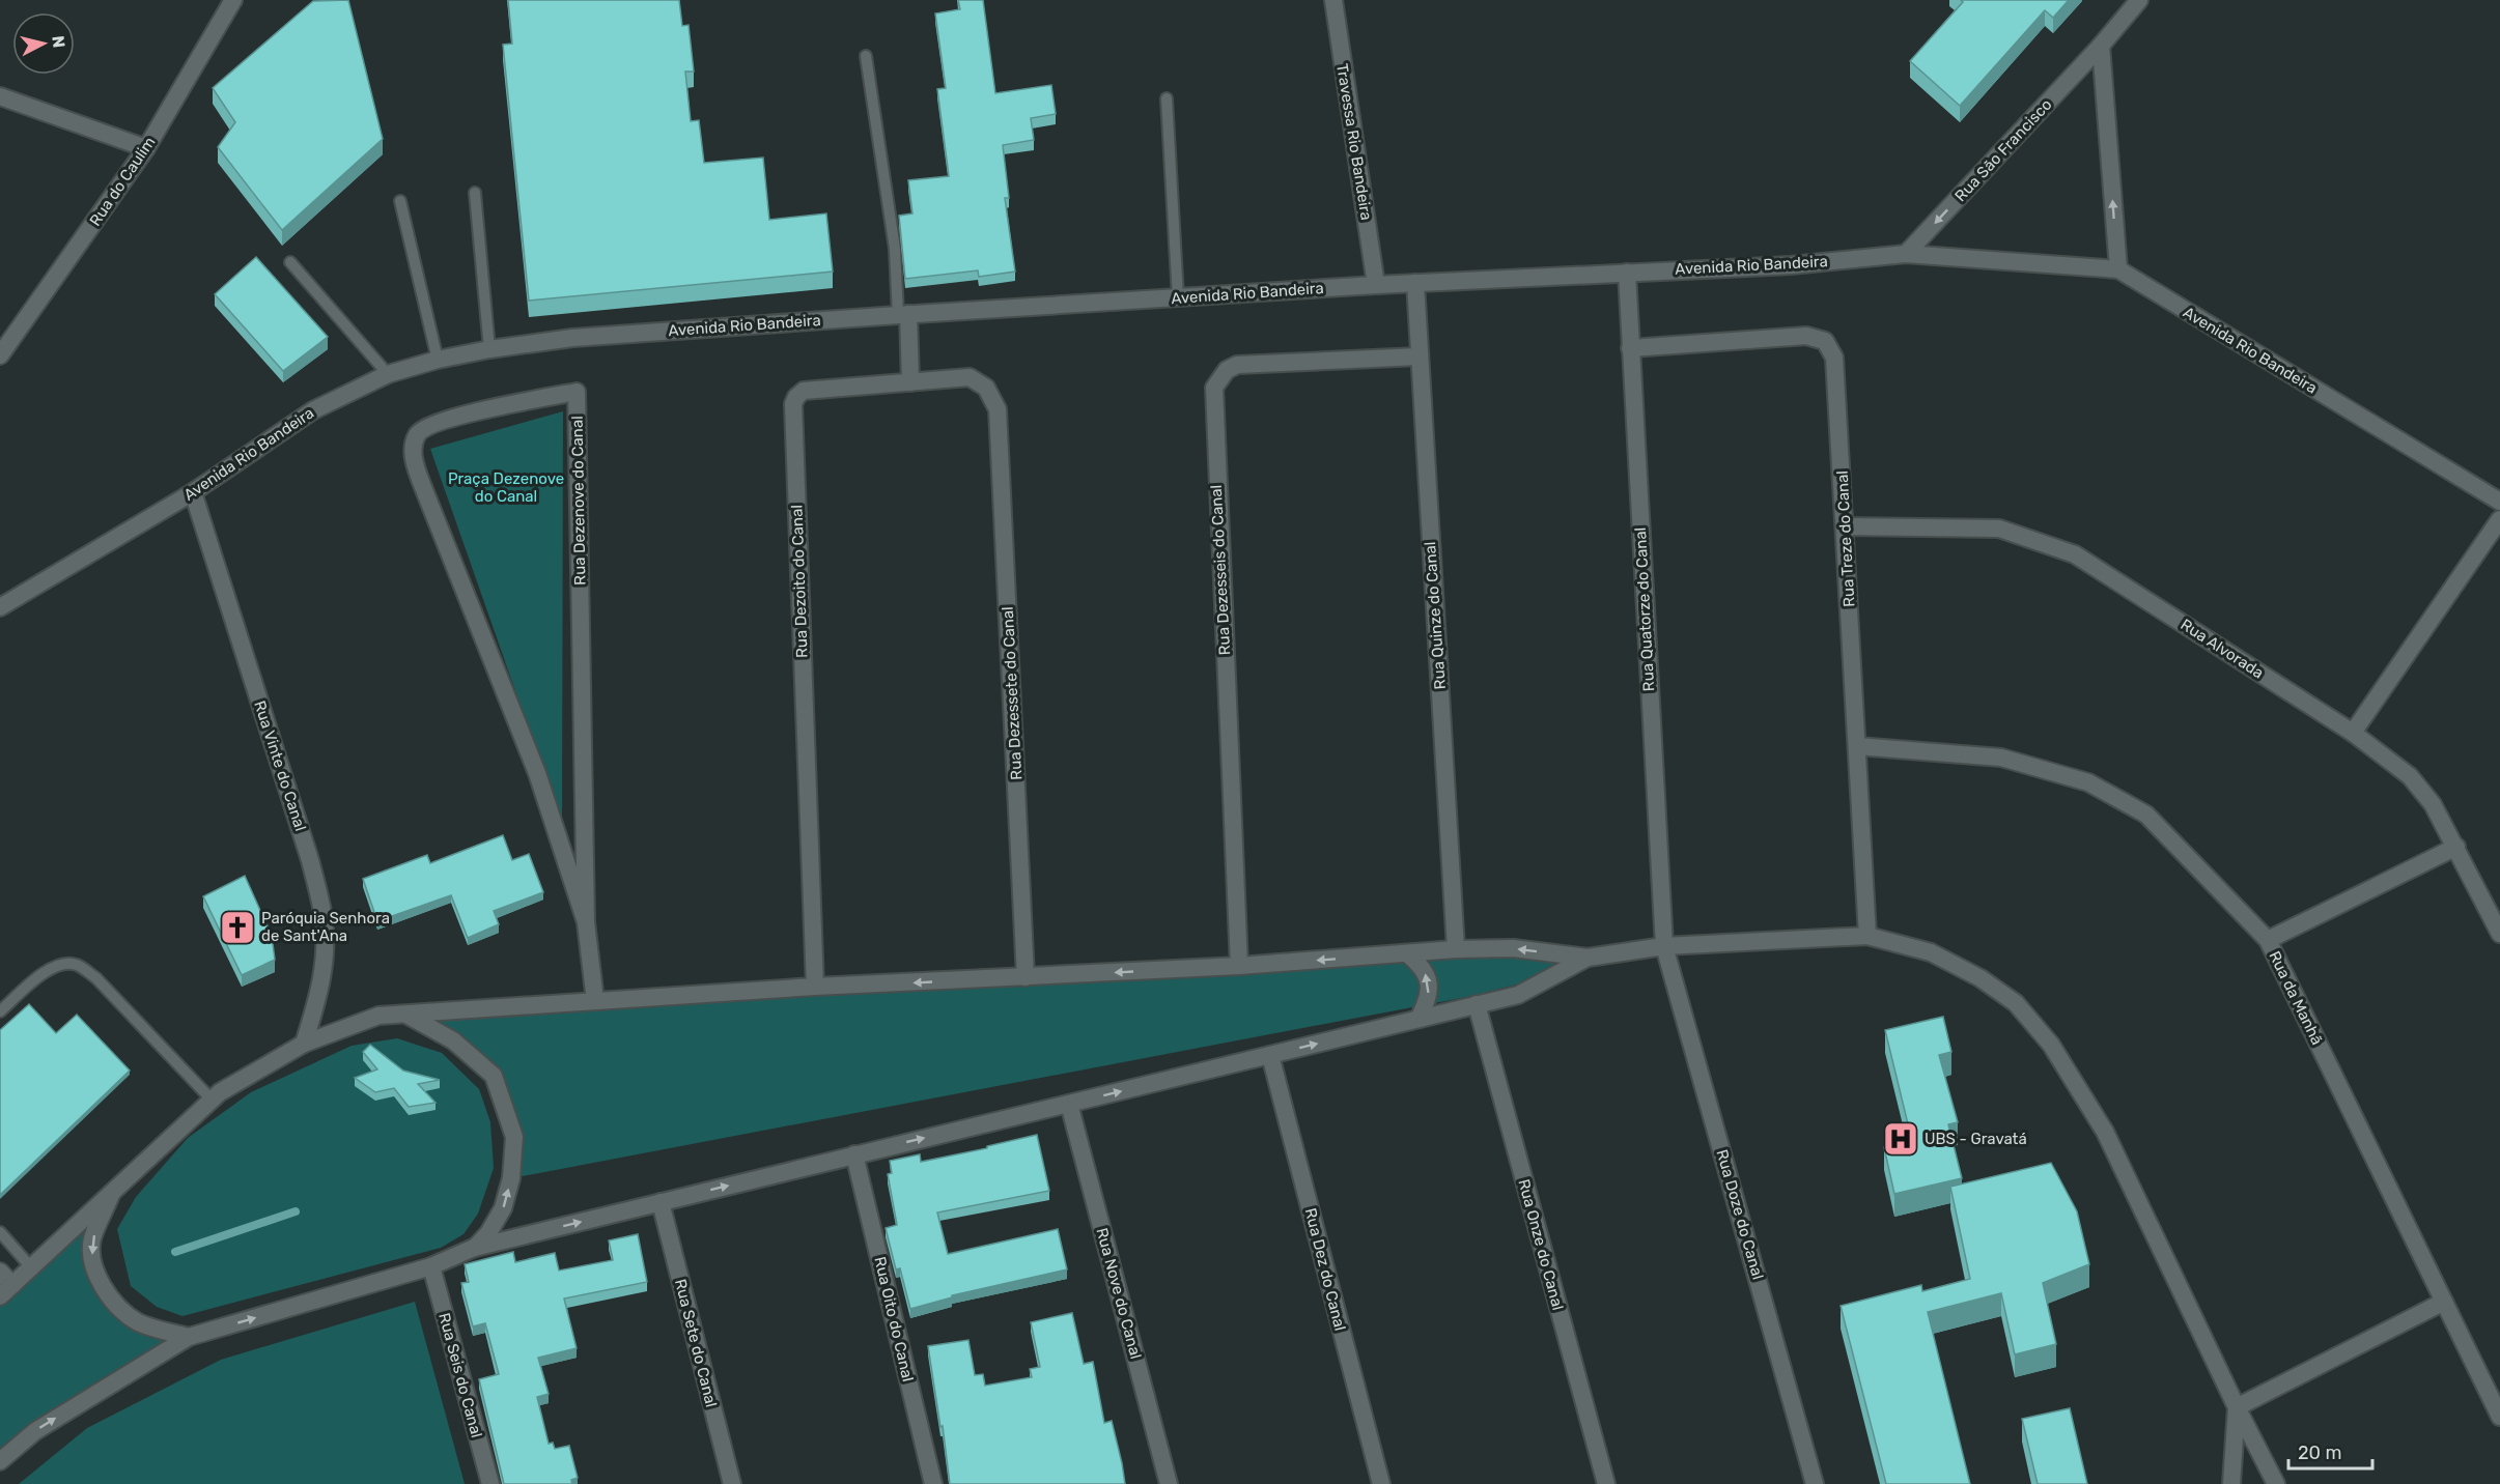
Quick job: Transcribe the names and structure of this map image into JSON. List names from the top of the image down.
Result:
{
  "streets": {
    "street": [
      "Travessa Rio Bandeira",
      "Rua São Francisco",
      "Rua do Caulim",
      "Avenida Rio Bandeira",
      "Rua Dezenove do Canal",
      "Rua Treze do Canal",
      "Rua Dezesseis do Canal",
      "Rua Dezoito do Canal",
      "Rua Quatorze do Canal",
      "Rua Quinze do Canal",
      "Rua Alvorada",
      "Rua Dezessete do Canal",
      "Rua Vinte do Canal",
      "Rua da Manhã",
      "Rua Doze do Canal",
      "Rua Onze do Canal",
      "Rua Dez do Canal",
      "Rua Nove do Canal",
      "Rua Oito do Canal",
      "Rua Sete do Canal",
      "Rua Seis do Canal"
    ]
  },
  "crossings": [
    ["Travessa Rio Bandeira", "Avenida Rio Bandeira"],
    ["Rua São Francisco", "Avenida Rio Bandeira"],
    ["Avenida Rio Bandeira", "Rua Quatorze do Canal"],
    ["Avenida Rio Bandeira", "Rua Quinze do Canal"],
    ["Avenida Rio Bandeira", "Rua Vinte do Canal"],
    ["Rua Treze do Canal", "Rua Quatorze do Canal"],
    ["Rua Treze do Canal", "Rua Alvorada"],
    ["Rua Treze do Canal", "Rua da Manhã"],
    ["Rua Dezesseis do Canal", "Rua Quinze do Canal"],
    ["Rua Dezoito do Canal", "Rua Dezessete do Canal"],
    ["Rua Quatorze do Canal", "Rua Doze do Canal"]
  ],
  "one_way": ["Rua São Francisco"],
  "parks": ["Praça Dezenove do Canal"],
  "places": {
    "church": ["Paróquia Senhora de Sant'Ana"],
    "hospital": ["UBS - Gravatá"]
  },
  "scale_bar": "20 m",
  "north": "right"
}
